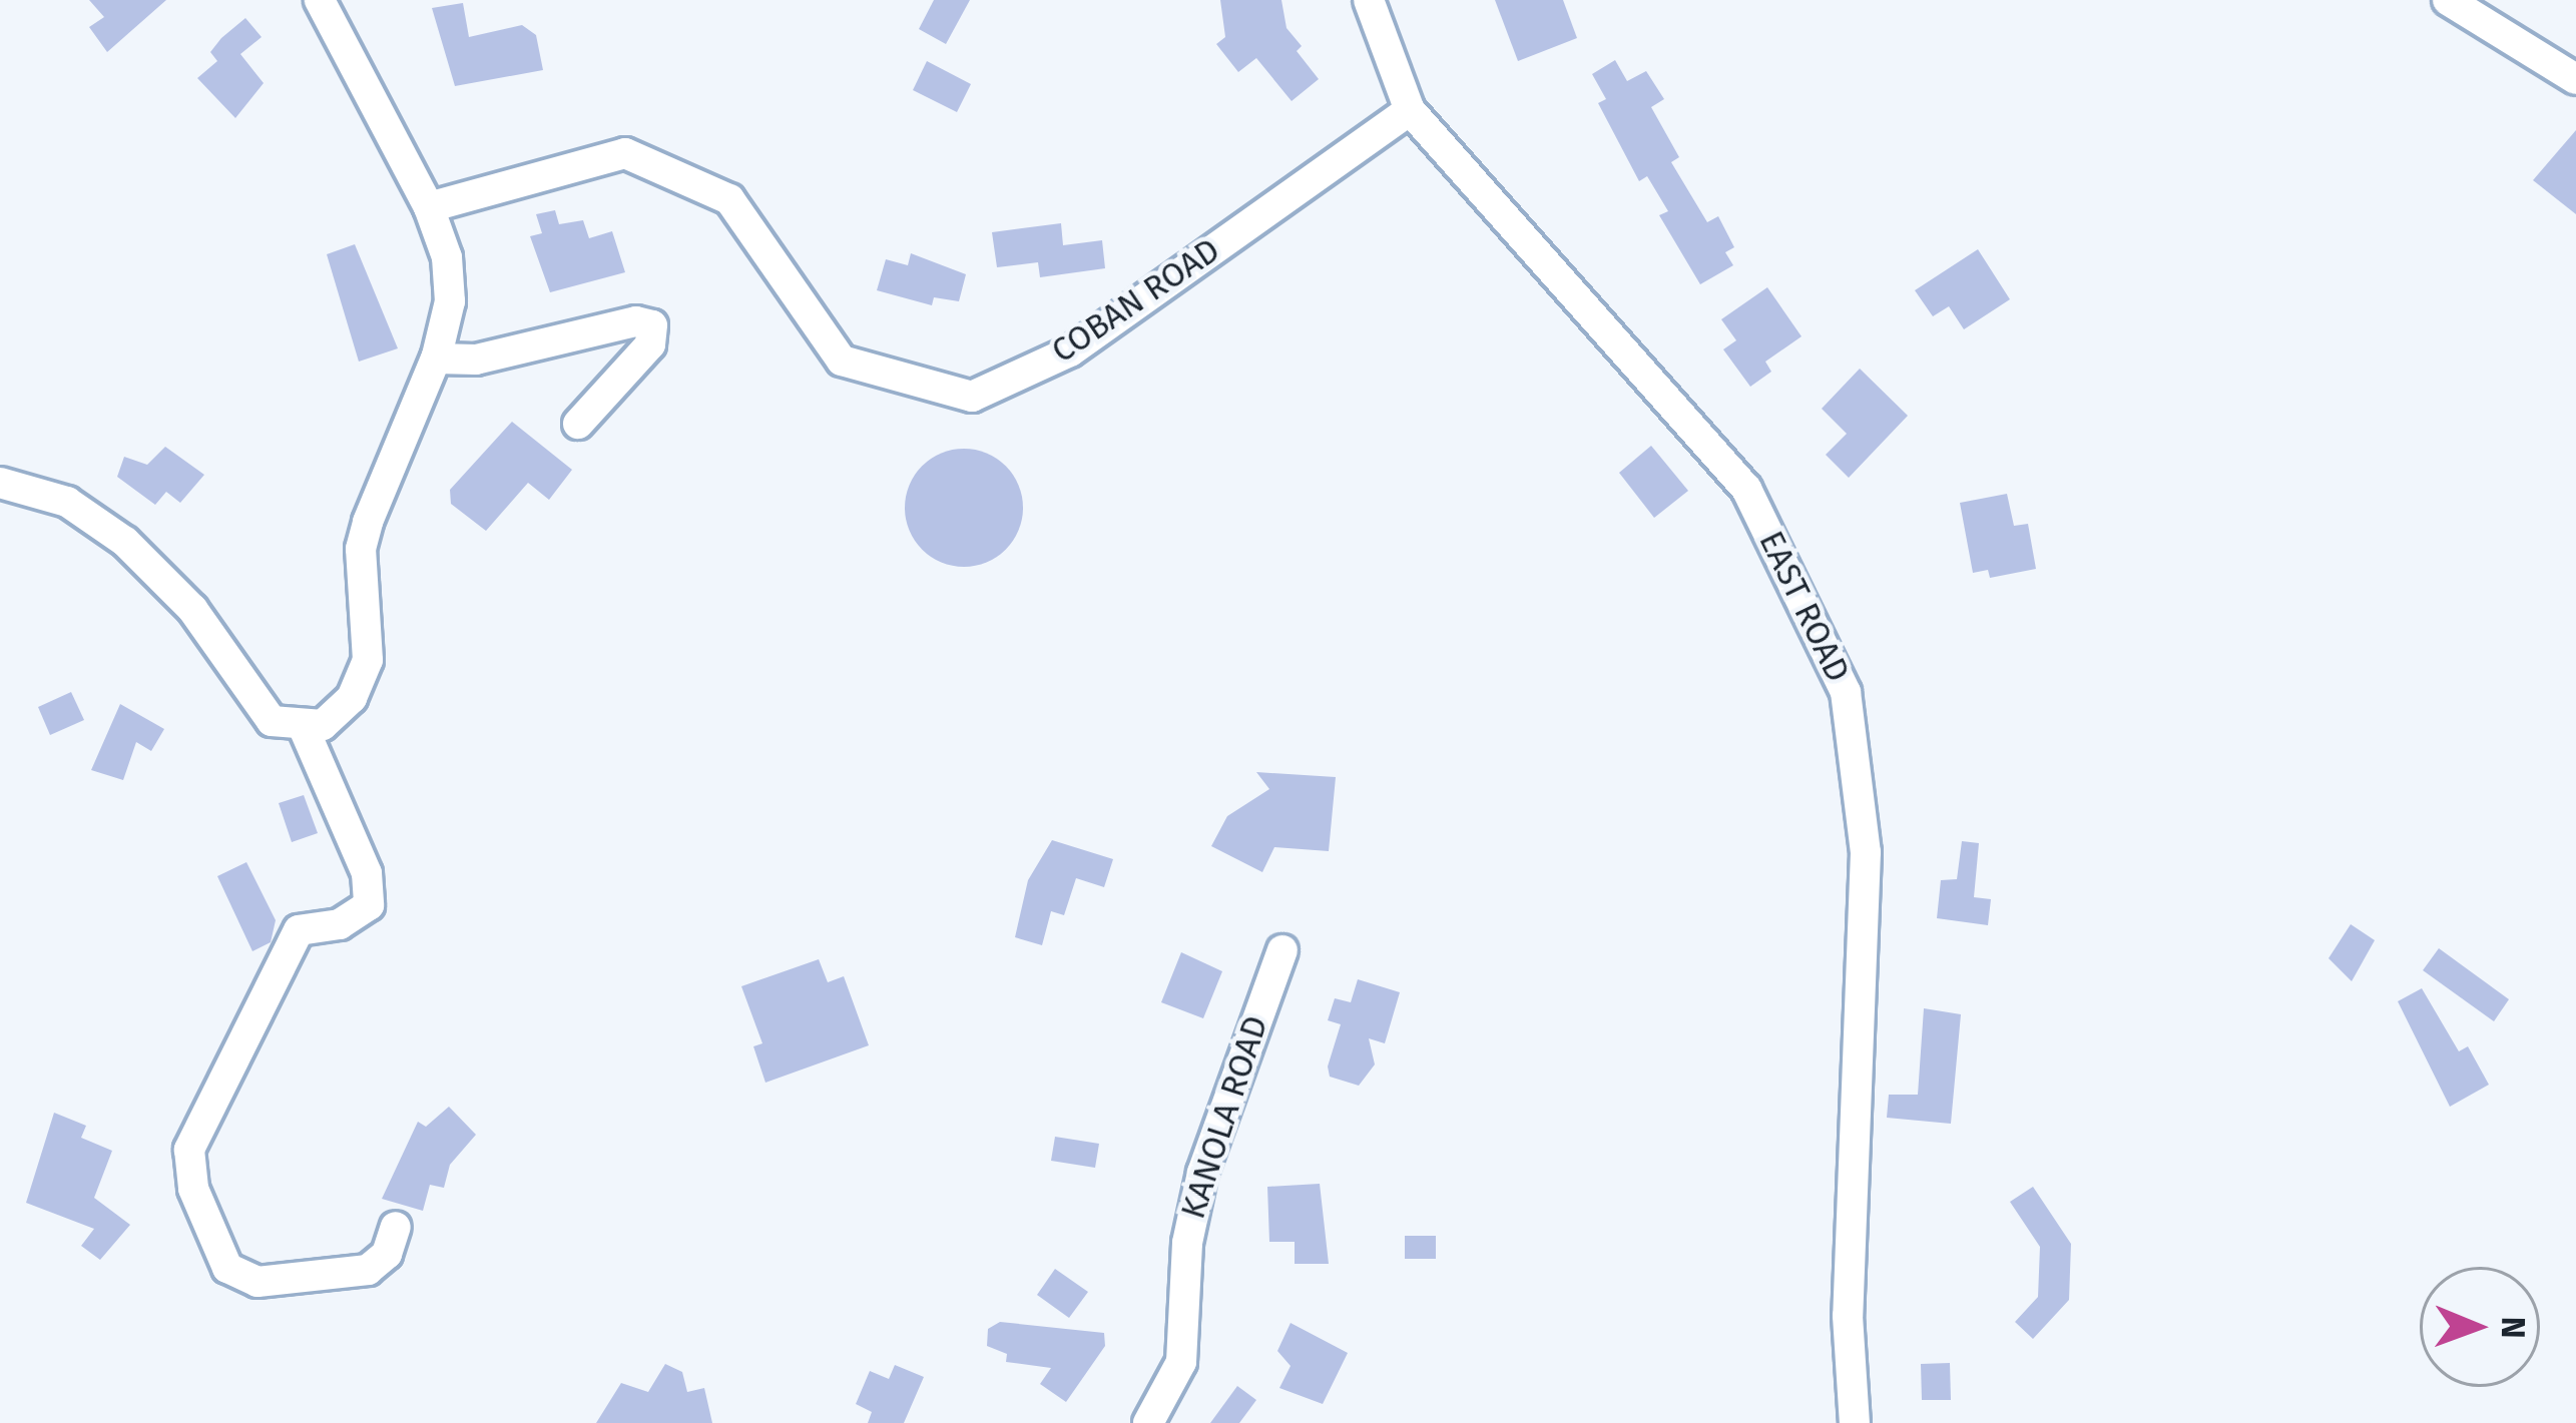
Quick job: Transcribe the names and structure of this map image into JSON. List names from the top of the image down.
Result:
{
  "streets": {
    "street": ["COBAN ROAD", "EAST ROAD", "KANOLA ROAD"]
  },
  "crossings": [
    ["COBAN ROAD", "EAST ROAD"]
  ],
  "north": "right"
}
